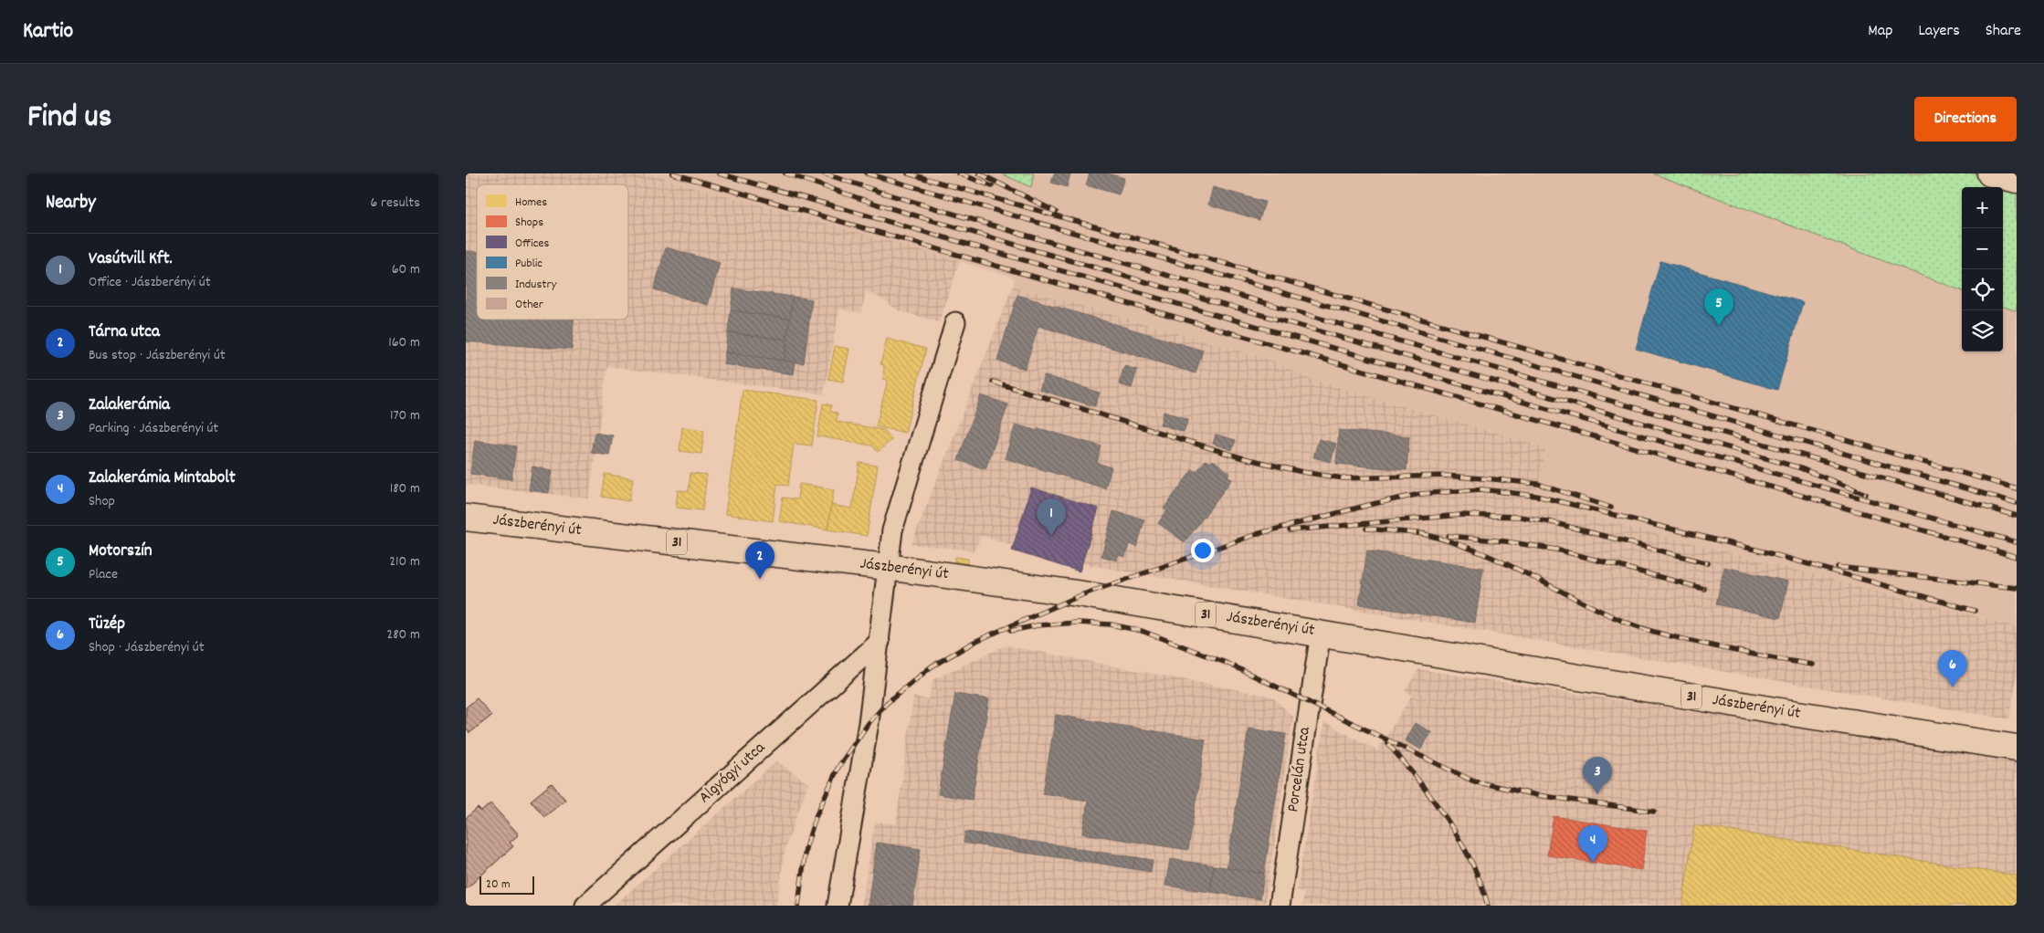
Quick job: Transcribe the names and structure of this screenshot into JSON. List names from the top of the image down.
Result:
{
  "streets": {
    "main road": ["Jászberényi út", "31"],
    "street": ["Porcelán utca", "Algyógyi utca"]
  },
  "crossings": [
    ["Jászberényi út", "Porcelán utca"]
  ],
  "legend": [
    "Homes",
    "Shops",
    "Offices",
    "Public",
    "Industry",
    "Other"
  ],
  "scale_bar": "20 m",
  "page": {
    "header": "Kartio",
    "nav": ["Map", "Layers", "Share"],
    "title": "Find us",
    "buttons": "Directions",
    "heading": ["Nearby", "6 results"],
    "map_buttons": ["+", "−"],
    "list": [
      {
        "mark": "1",
        "name": "Vasútvill Kft.",
        "note": "Office · Jászberényi út",
        "value": "60 m"
      },
      {
        "mark": "2",
        "name": "Tárna utca",
        "note": "Bus stop · Jászberényi út",
        "value": "160 m"
      },
      {
        "mark": "3",
        "name": "Zalakerámia",
        "note": "Parking · Jászberényi út",
        "value": "170 m"
      },
      {
        "mark": "4",
        "name": "Zalakerámia Mintabolt",
        "note": "Shop",
        "value": "180 m"
      },
      {
        "mark": "5",
        "name": "Motorszín",
        "note": "Place",
        "value": "210 m"
      },
      {
        "mark": "6",
        "name": "Tüzép",
        "note": "Shop · Jászberényi út",
        "value": "280 m"
      }
    ],
    "pins": [
      "5",
      "1",
      "2",
      "6",
      "3",
      "4"
    ],
    "scale": "20 m"
  }
}
